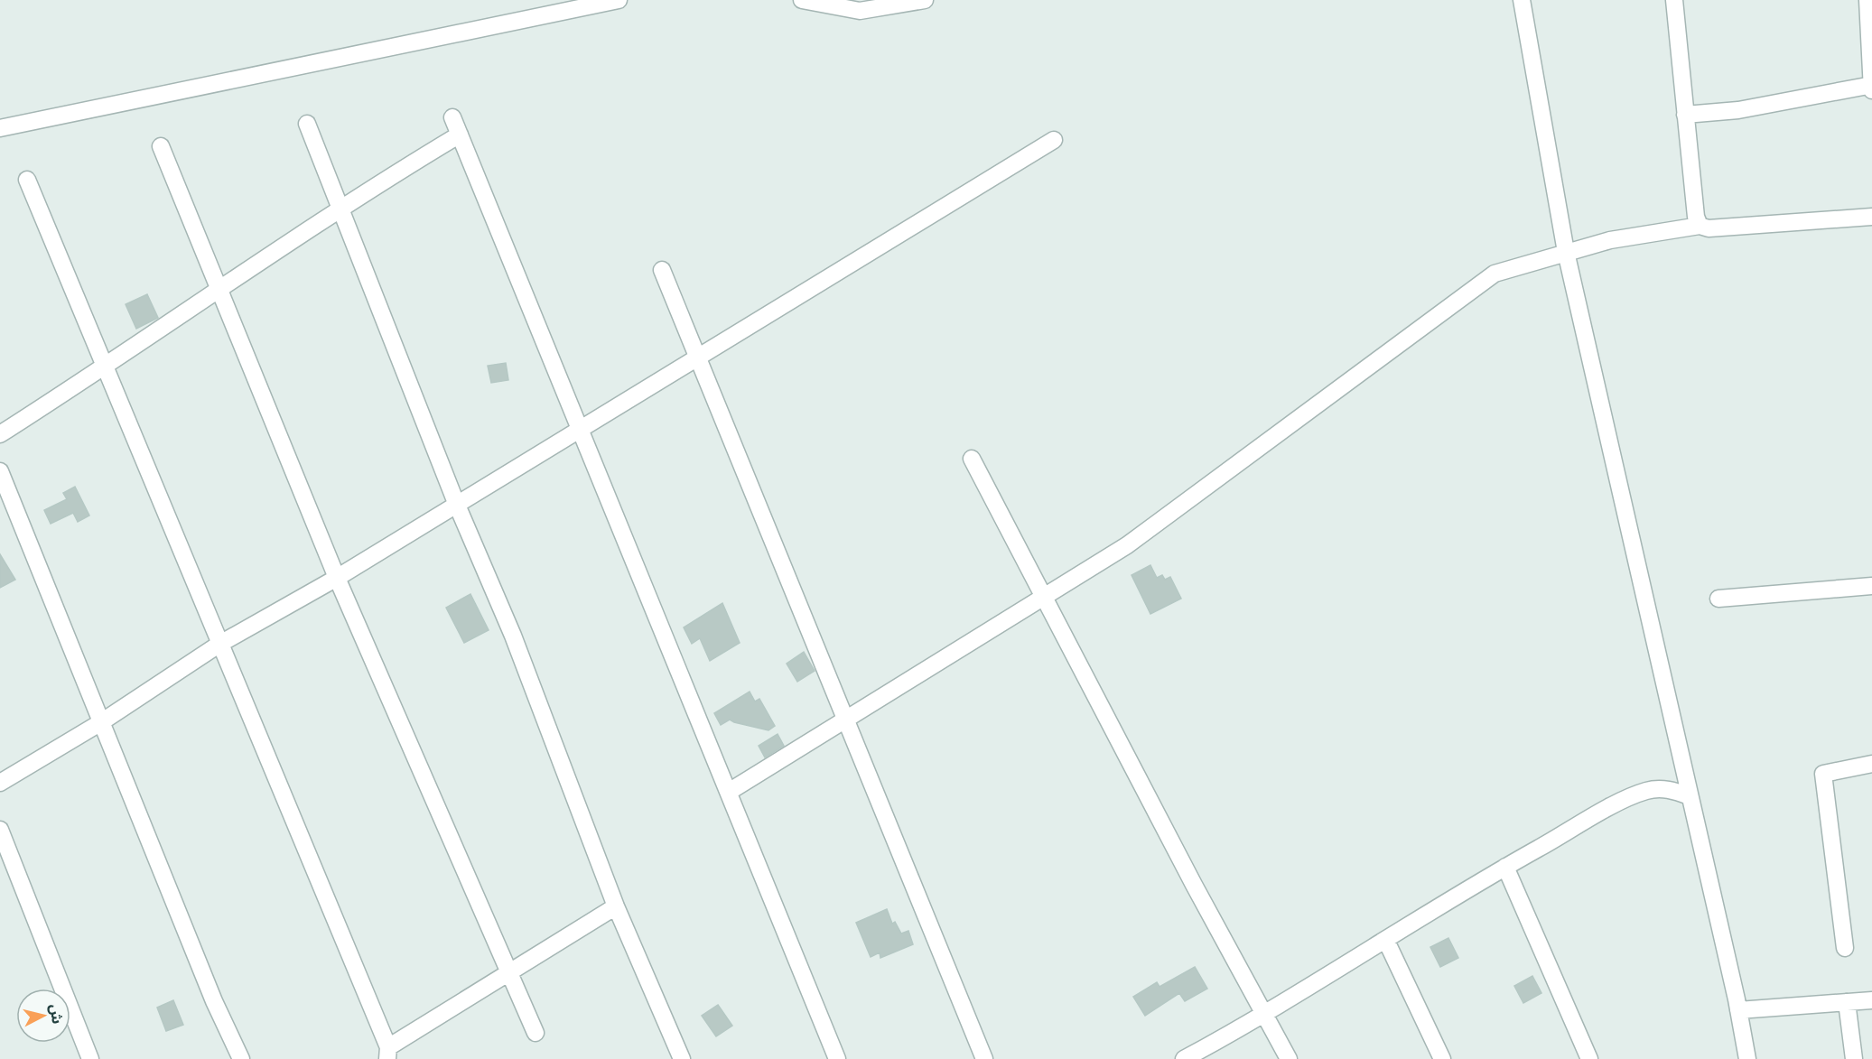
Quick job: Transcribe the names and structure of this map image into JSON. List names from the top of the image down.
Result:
{
  "north": "right"
}
